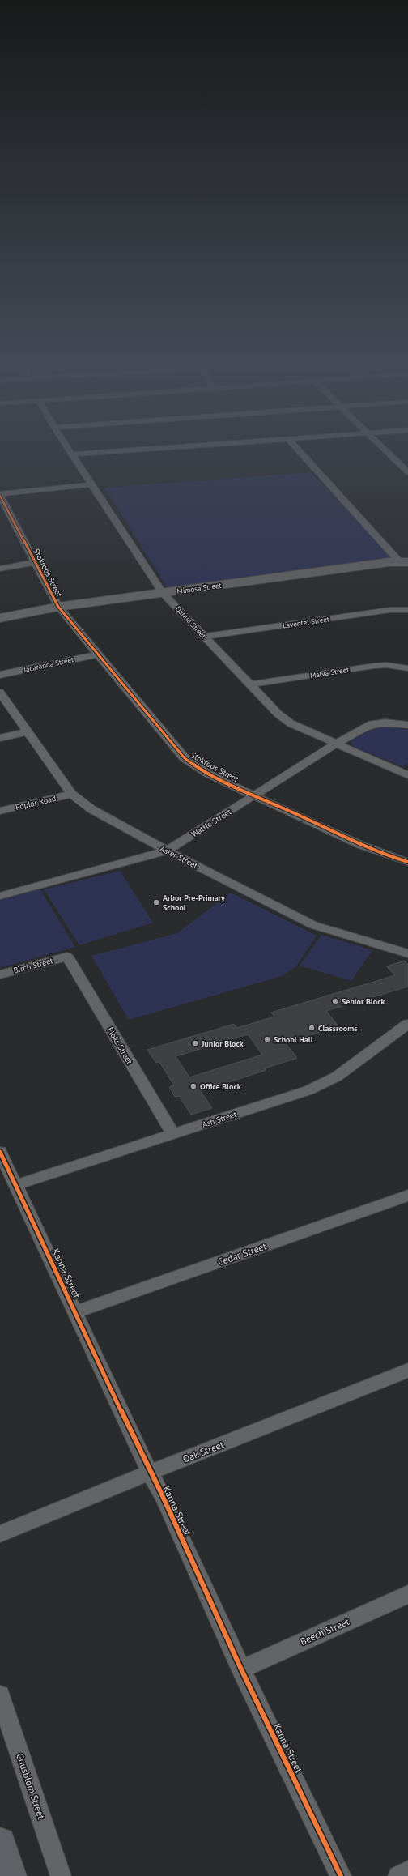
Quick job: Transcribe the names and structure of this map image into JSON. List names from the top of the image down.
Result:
{
  "streets": {
    "street": [
      "Stokroos Street",
      "Mimosa Street",
      "Dahlia Street",
      "Laventel Street",
      "Jacaranda Street",
      "Malva Street",
      "Poplar Road",
      "Wattle Street",
      "Aster Street",
      "Birch Street",
      "Floks Street",
      "Ash Street",
      "Cedar Street",
      "Kanna Street",
      "Oak Street",
      "Beech Street",
      "Gousblom Street"
    ]
  },
  "crossings": [
    ["Stokroos Street", "Mimosa Street"],
    ["Stokroos Street", "Jacaranda Street"],
    ["Stokroos Street", "Wattle Street"],
    ["Mimosa Street", "Dahlia Street"],
    ["Dahlia Street", "Laventel Street"],
    ["Dahlia Street", "Malva Street"],
    ["Dahlia Street", "Wattle Street"],
    ["Poplar Road", "Aster Street"],
    ["Wattle Street", "Aster Street"],
    ["Birch Street", "Floks Street"],
    ["Floks Street", "Ash Street"],
    ["Ash Street", "Kanna Street"],
    ["Cedar Street", "Kanna Street"],
    ["Kanna Street", "Oak Street"],
    ["Kanna Street", "Beech Street"]
  ],
  "places": [
    "Arbor Pre-Primary School",
    "Senior Block",
    "Classrooms",
    "School Hall",
    "Junior Block",
    "Office Block"
  ]
}
